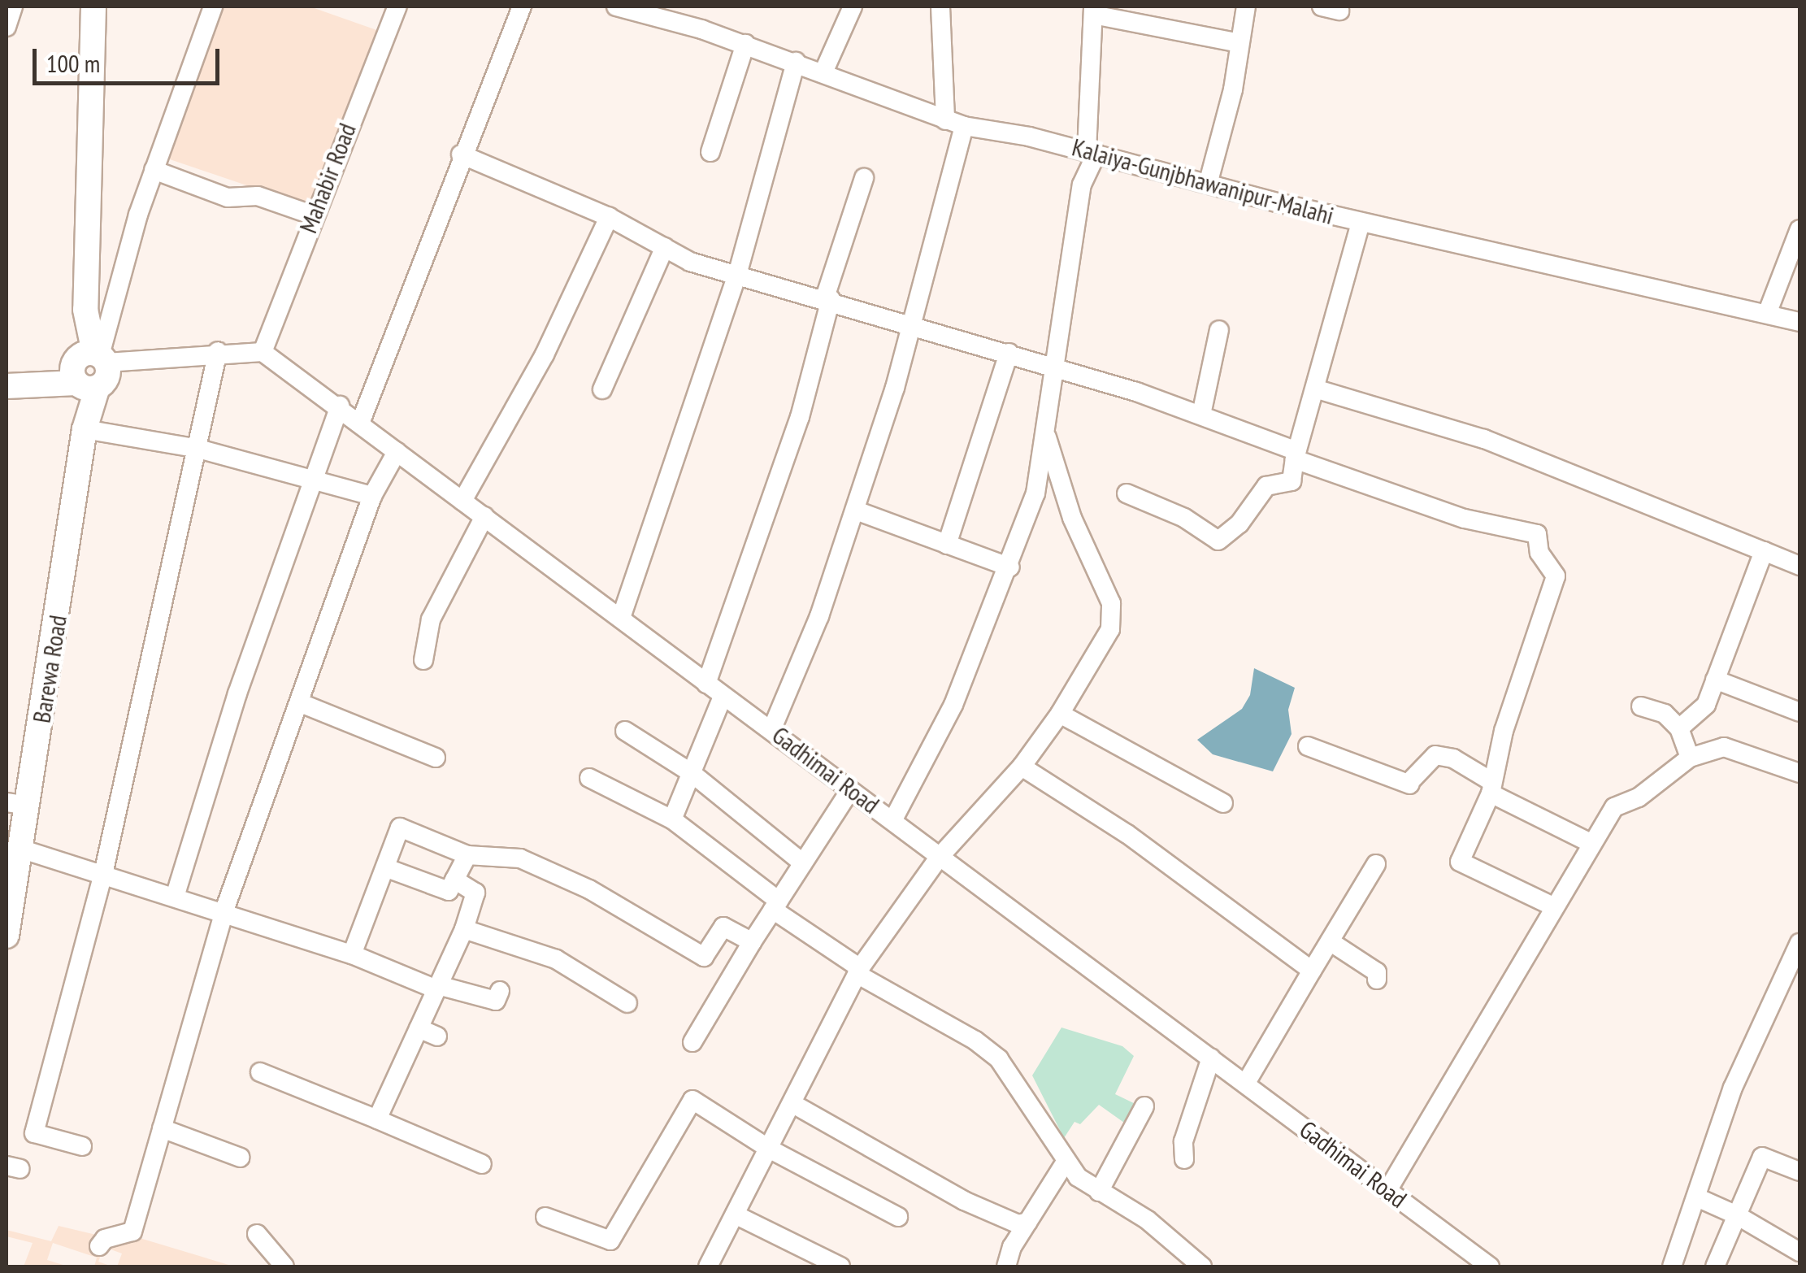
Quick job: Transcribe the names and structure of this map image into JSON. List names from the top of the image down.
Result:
{
  "streets": {
    "main road": ["Barewa Road"],
    "street": ["Mahabir Road", "Kalaiya-Gunjbhawanipur-Malahi", "Gadhimai Road"]
  },
  "crossings": [
    ["Mahabir Road", "Gadhimai Road"]
  ],
  "scale_bar": "100 m"
}
